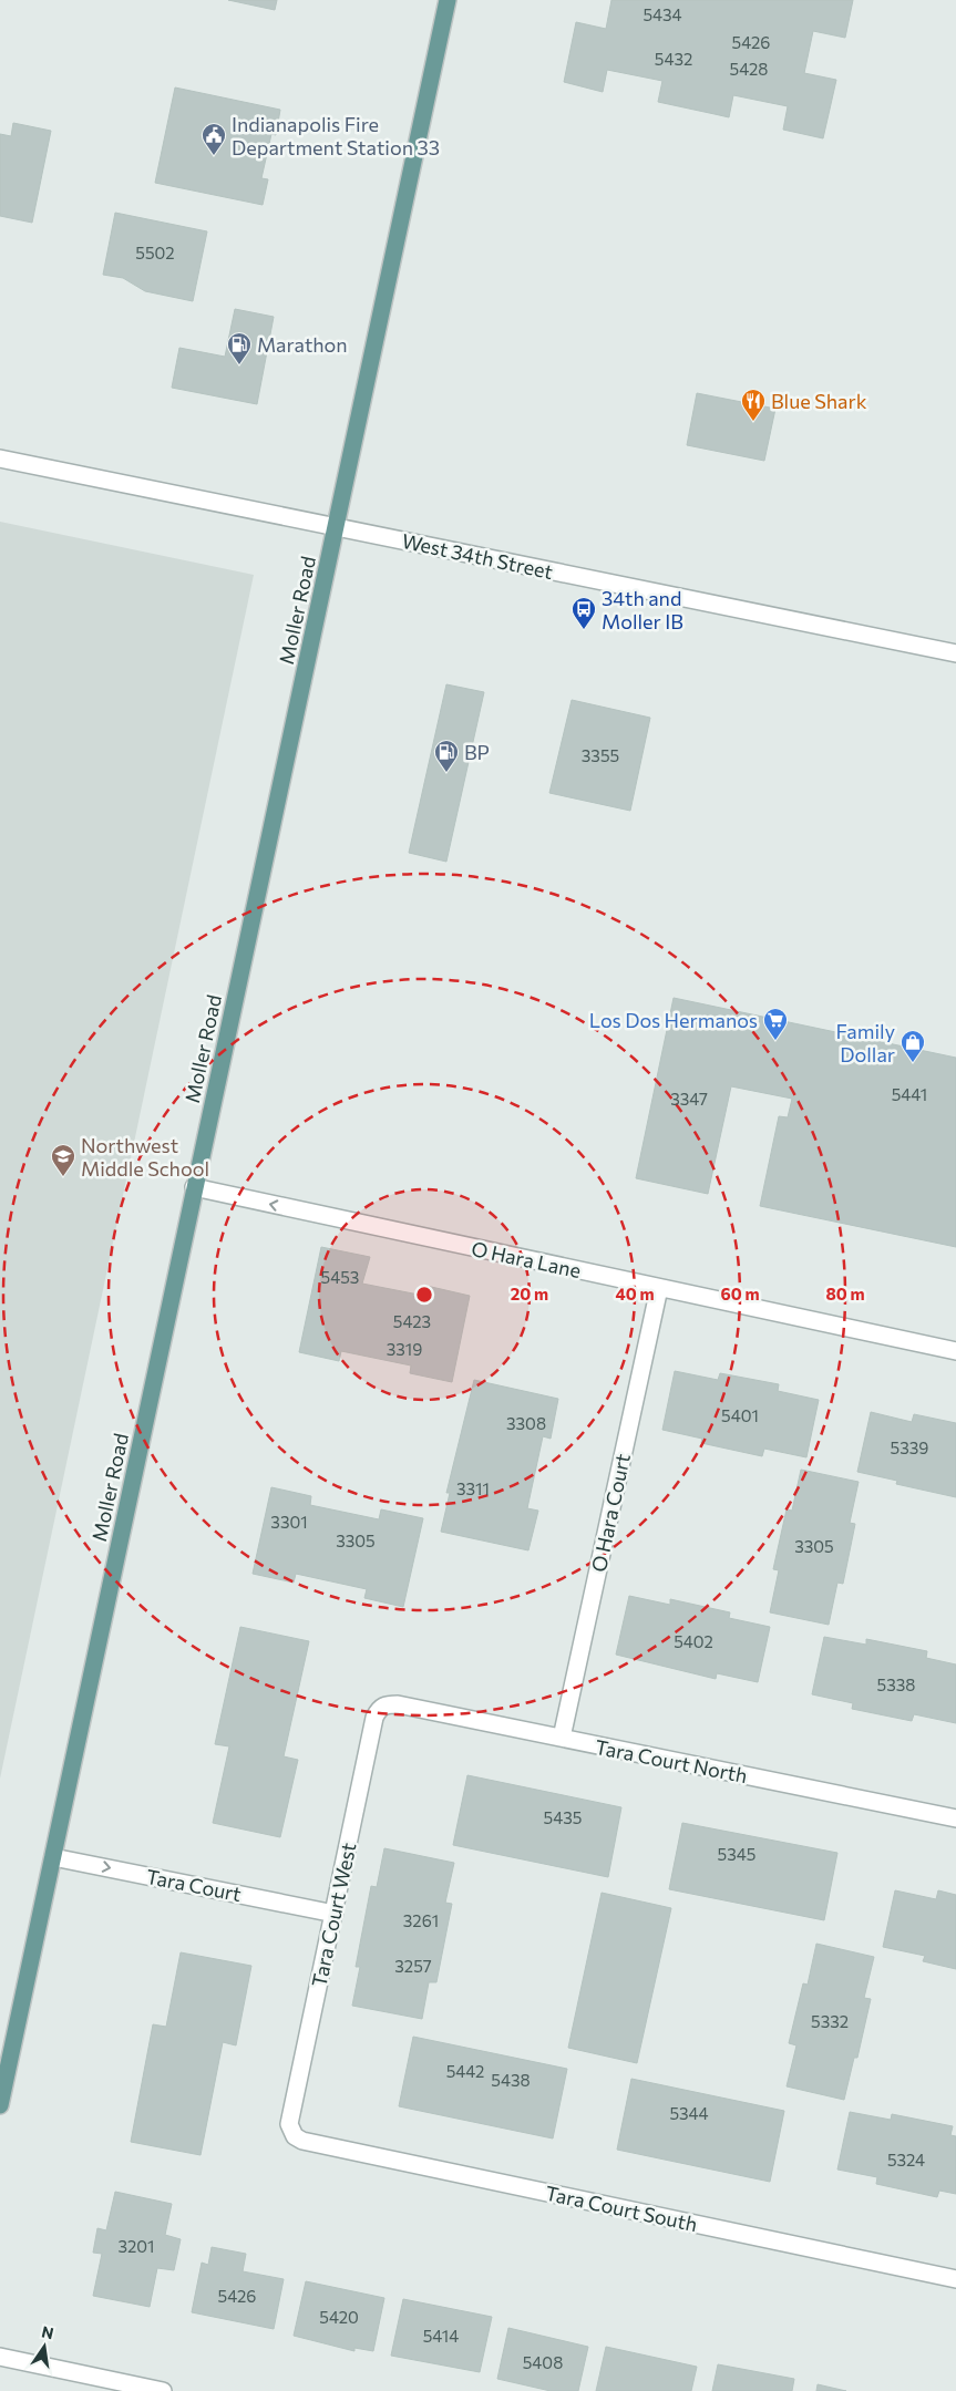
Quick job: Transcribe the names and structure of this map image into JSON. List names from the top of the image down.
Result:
{
  "streets": {
    "main road": ["Moller Road"],
    "street": [
      "West 34th Street",
      "O Hara Lane",
      "O Hara Court",
      "Tara Court North",
      "Tara Court",
      "Tara Court West",
      "Tara Court South"
    ]
  },
  "crossings": [
    ["West 34th Street", "Moller Road"],
    ["Moller Road", "O Hara Lane"],
    ["Moller Road", "Tara Court"],
    ["O Hara Lane", "O Hara Court"],
    ["O Hara Court", "Tara Court North"],
    ["Tara Court North", "Tara Court West"],
    ["Tara Court", "Tara Court West"],
    ["Tara Court West", "Tara Court South"]
  ],
  "one_way": ["O Hara Lane", "Tara Court"],
  "places": {
    "public building": ["Indianapolis Fire Department Station 33"],
    "fuel station": ["Marathon", "BP"],
    "restaurant": ["Blue Shark"],
    "bus stop": ["34th and Moller IB"],
    "supermarket": ["Los Dos Hermanos"],
    "shop": ["Family Dollar"],
    "school or university": ["Northwest Middle School"]
  },
  "house_numbers": [
    "5434",
    "5426",
    "5432",
    "5428",
    "5502",
    "3355",
    "5441",
    "3347",
    "5453",
    "5423",
    "3319",
    "5401",
    "3308",
    "5339",
    "3311",
    "3301",
    "3305",
    "3305",
    "5402",
    "5338",
    "5435",
    "5345",
    "3261",
    "3257",
    "5332",
    "5442",
    "5438",
    "5344",
    "5324",
    "3201",
    "5426",
    "5420",
    "5414",
    "5408"
  ],
  "north": "top",
  "rings": [
    "20 m",
    "40 m",
    "60 m",
    "80 m"
  ]
}
